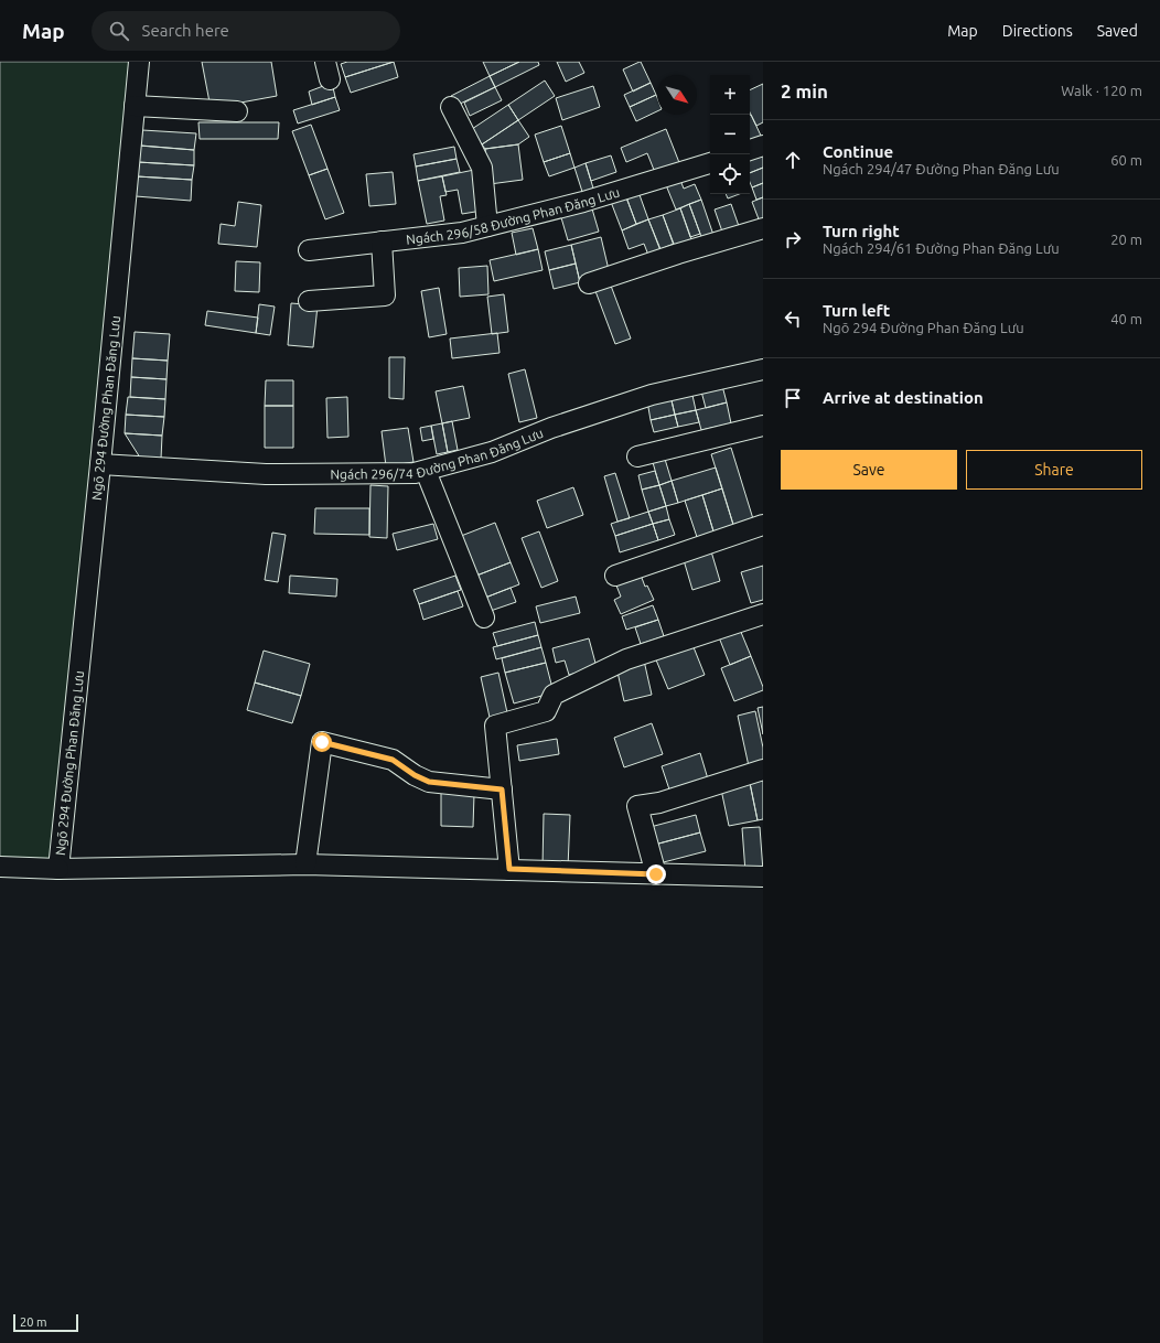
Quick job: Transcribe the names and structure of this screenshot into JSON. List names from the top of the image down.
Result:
{
  "streets": {
    "street": ["Ngách 296/58 Đường Phan Đăng Lưu", "Ngõ 294 Đường Phan Đăng Lưu", "Ngách 296/74 Đường Phan Đăng Lưu"]
  },
  "crossings": [
    ["Ngõ 294 Đường Phan Đăng Lưu", "Ngách 296/74 Đường Phan Đăng Lưu"]
  ],
  "scale_bar": "20 m",
  "north": "bottom right",
  "page": {
    "header": "Map",
    "search": "Search here",
    "nav": ["Map", "Directions", "Saved"],
    "heading": ["2 min", "Walk · 120 m"],
    "map_buttons": ["+", "−"],
    "list": [
      ["Continue", "Ngách 294/47 Đường Phan Đăng Lưu", "60 m"],
      ["Turn right", "Ngách 294/61 Đường Phan Đăng Lưu", "20 m"],
      ["Turn left", "Ngõ 294 Đường Phan Đăng Lưu", "40 m"],
      "Arrive at destination"
    ],
    "buttons": ["Save", "Share"],
    "scale": "20 m"
  }
}
